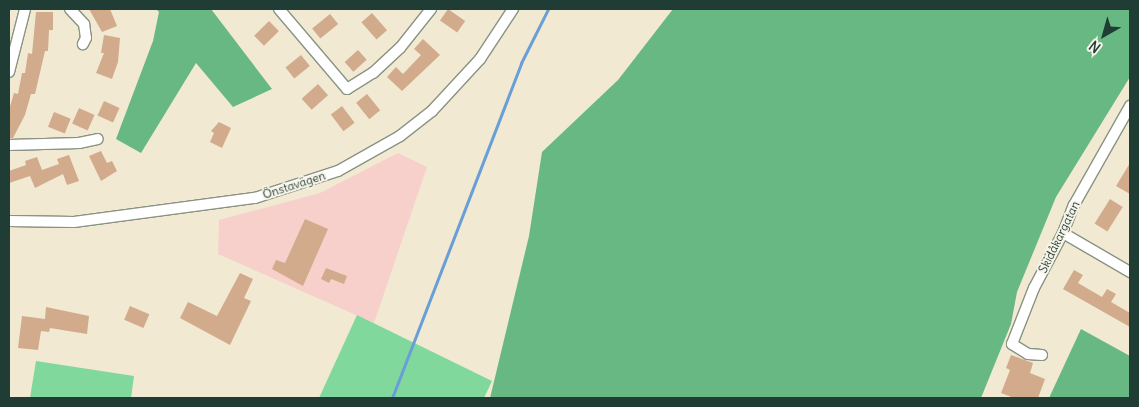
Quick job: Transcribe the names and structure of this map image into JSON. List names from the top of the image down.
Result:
{
  "streets": {
    "street": ["Önstavägen", "Skidåkargatan"]
  },
  "north": "bottom left"
}
